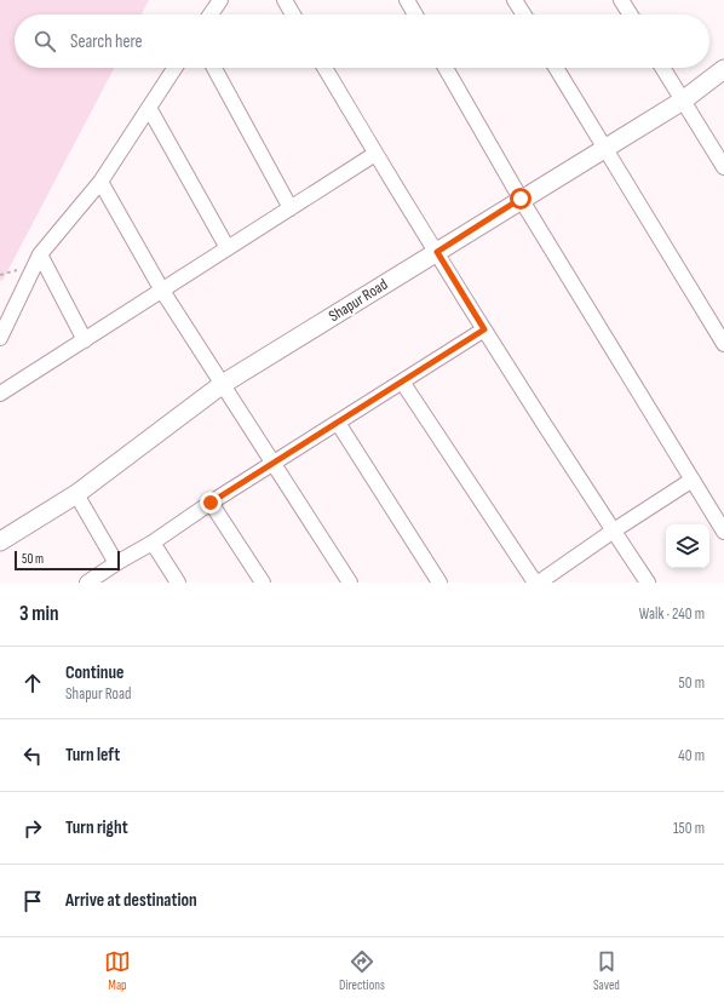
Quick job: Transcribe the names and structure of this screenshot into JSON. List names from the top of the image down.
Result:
{
  "streets": {
    "street": ["Shapur Road"]
  },
  "scale_bar": "50 m",
  "page": {
    "search": "Search here",
    "scale": "50 m",
    "heading": ["3 min", "Walk · 240 m"],
    "list": [
      ["Continue", "Shapur Road", "50 m"],
      ["Turn left", "40 m"],
      ["Turn right", "150 m"],
      "Arrive at destination"
    ],
    "nav": ["Map", "Directions", "Saved"]
  }
}
